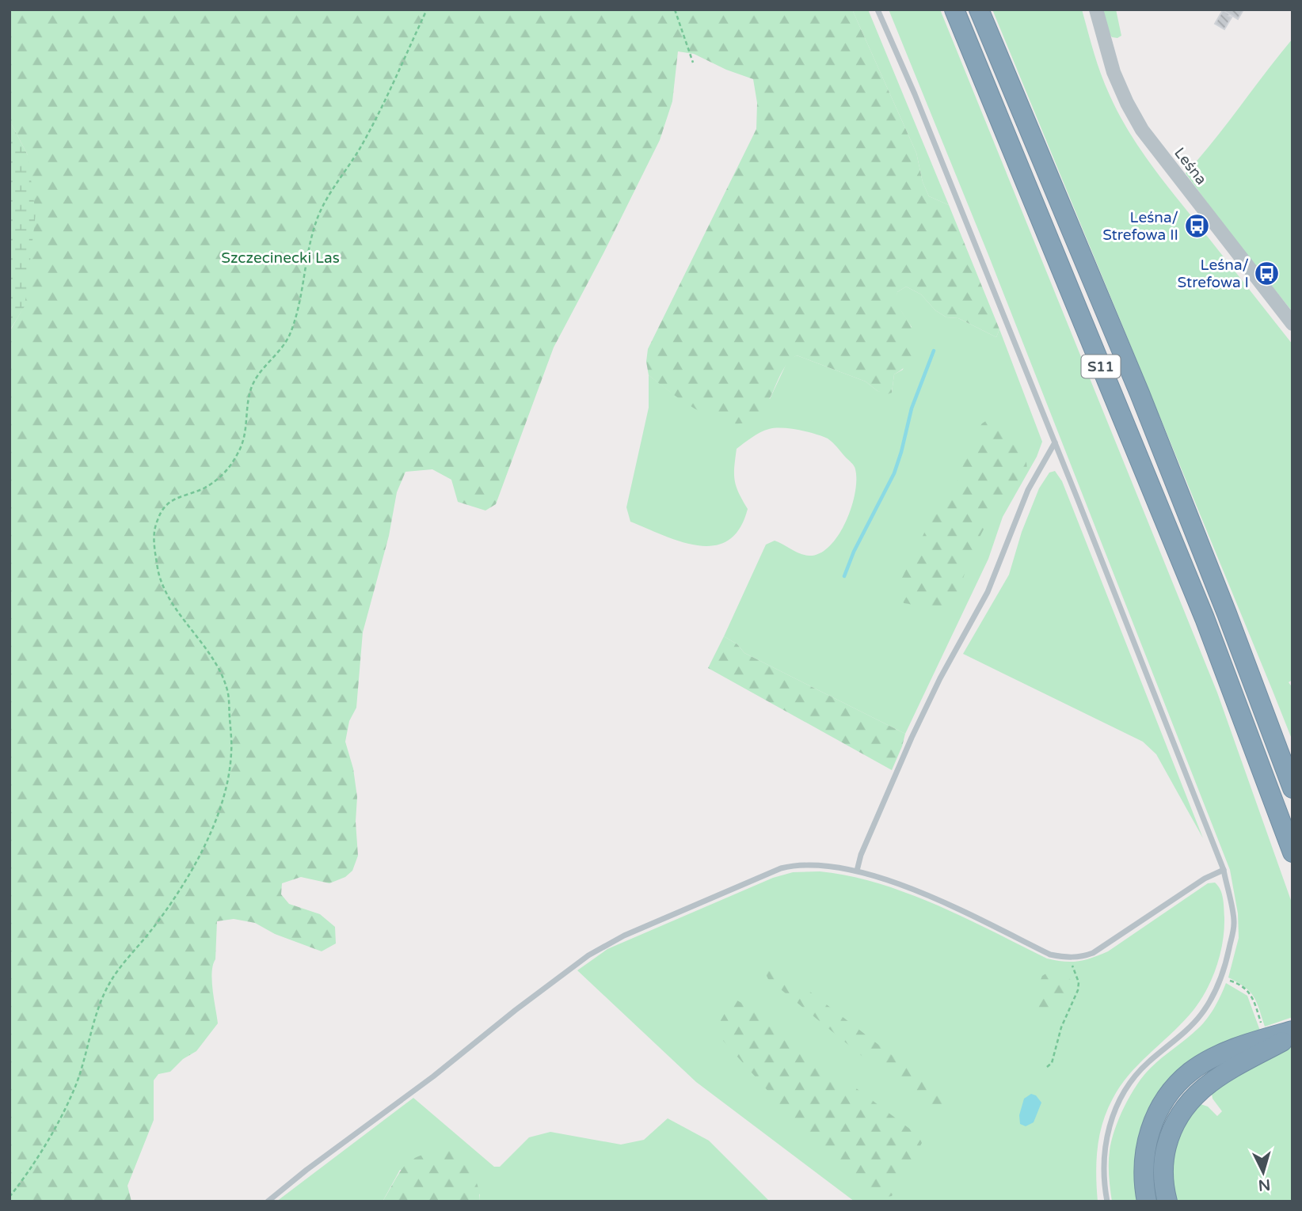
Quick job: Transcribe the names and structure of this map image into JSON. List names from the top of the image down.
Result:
{
  "streets": {
    "highway": ["S11"],
    "street": ["Leśna"]
  },
  "parks": ["Szczecinecki Las"],
  "places": {
    "bus stop": ["Leśna/ Strefowa II", "Leśna/ Strefowa I"]
  },
  "north": "bottom"
}
